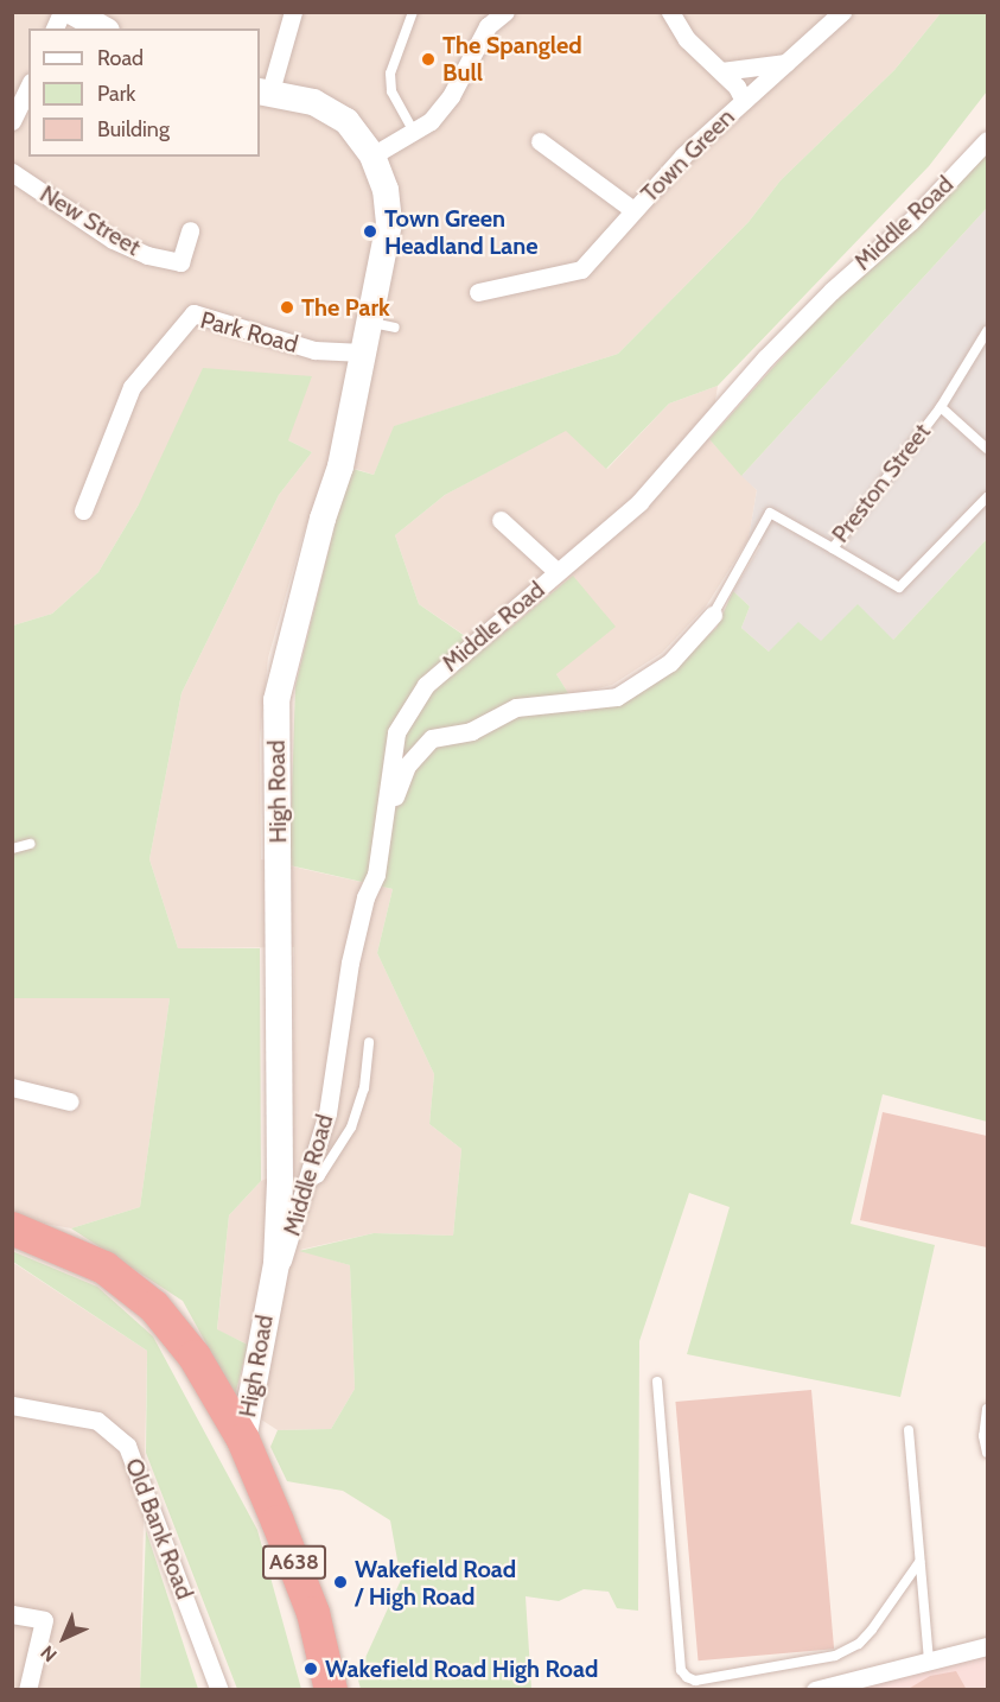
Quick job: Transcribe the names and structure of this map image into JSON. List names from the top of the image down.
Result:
{
  "streets": {
    "highway": ["A638"],
    "street": [
      "Town Green",
      "New Street",
      "Middle Road",
      "Park Road",
      "High Road",
      "Old Bank Road"
    ],
    "lane": ["Preston Street"]
  },
  "crossings": [
    ["Middle Road", "High Road"],
    ["Park Road", "High Road"],
    ["High Road", "A638"]
  ],
  "places": [
    "The Spangled Bull",
    "Town Green Headland Lane",
    "The Park",
    "Wakefield Road / High Road",
    "Wakefield Road High Road"
  ],
  "legend": ["Road", "Park", "Building"],
  "north": "bottom left"
}
